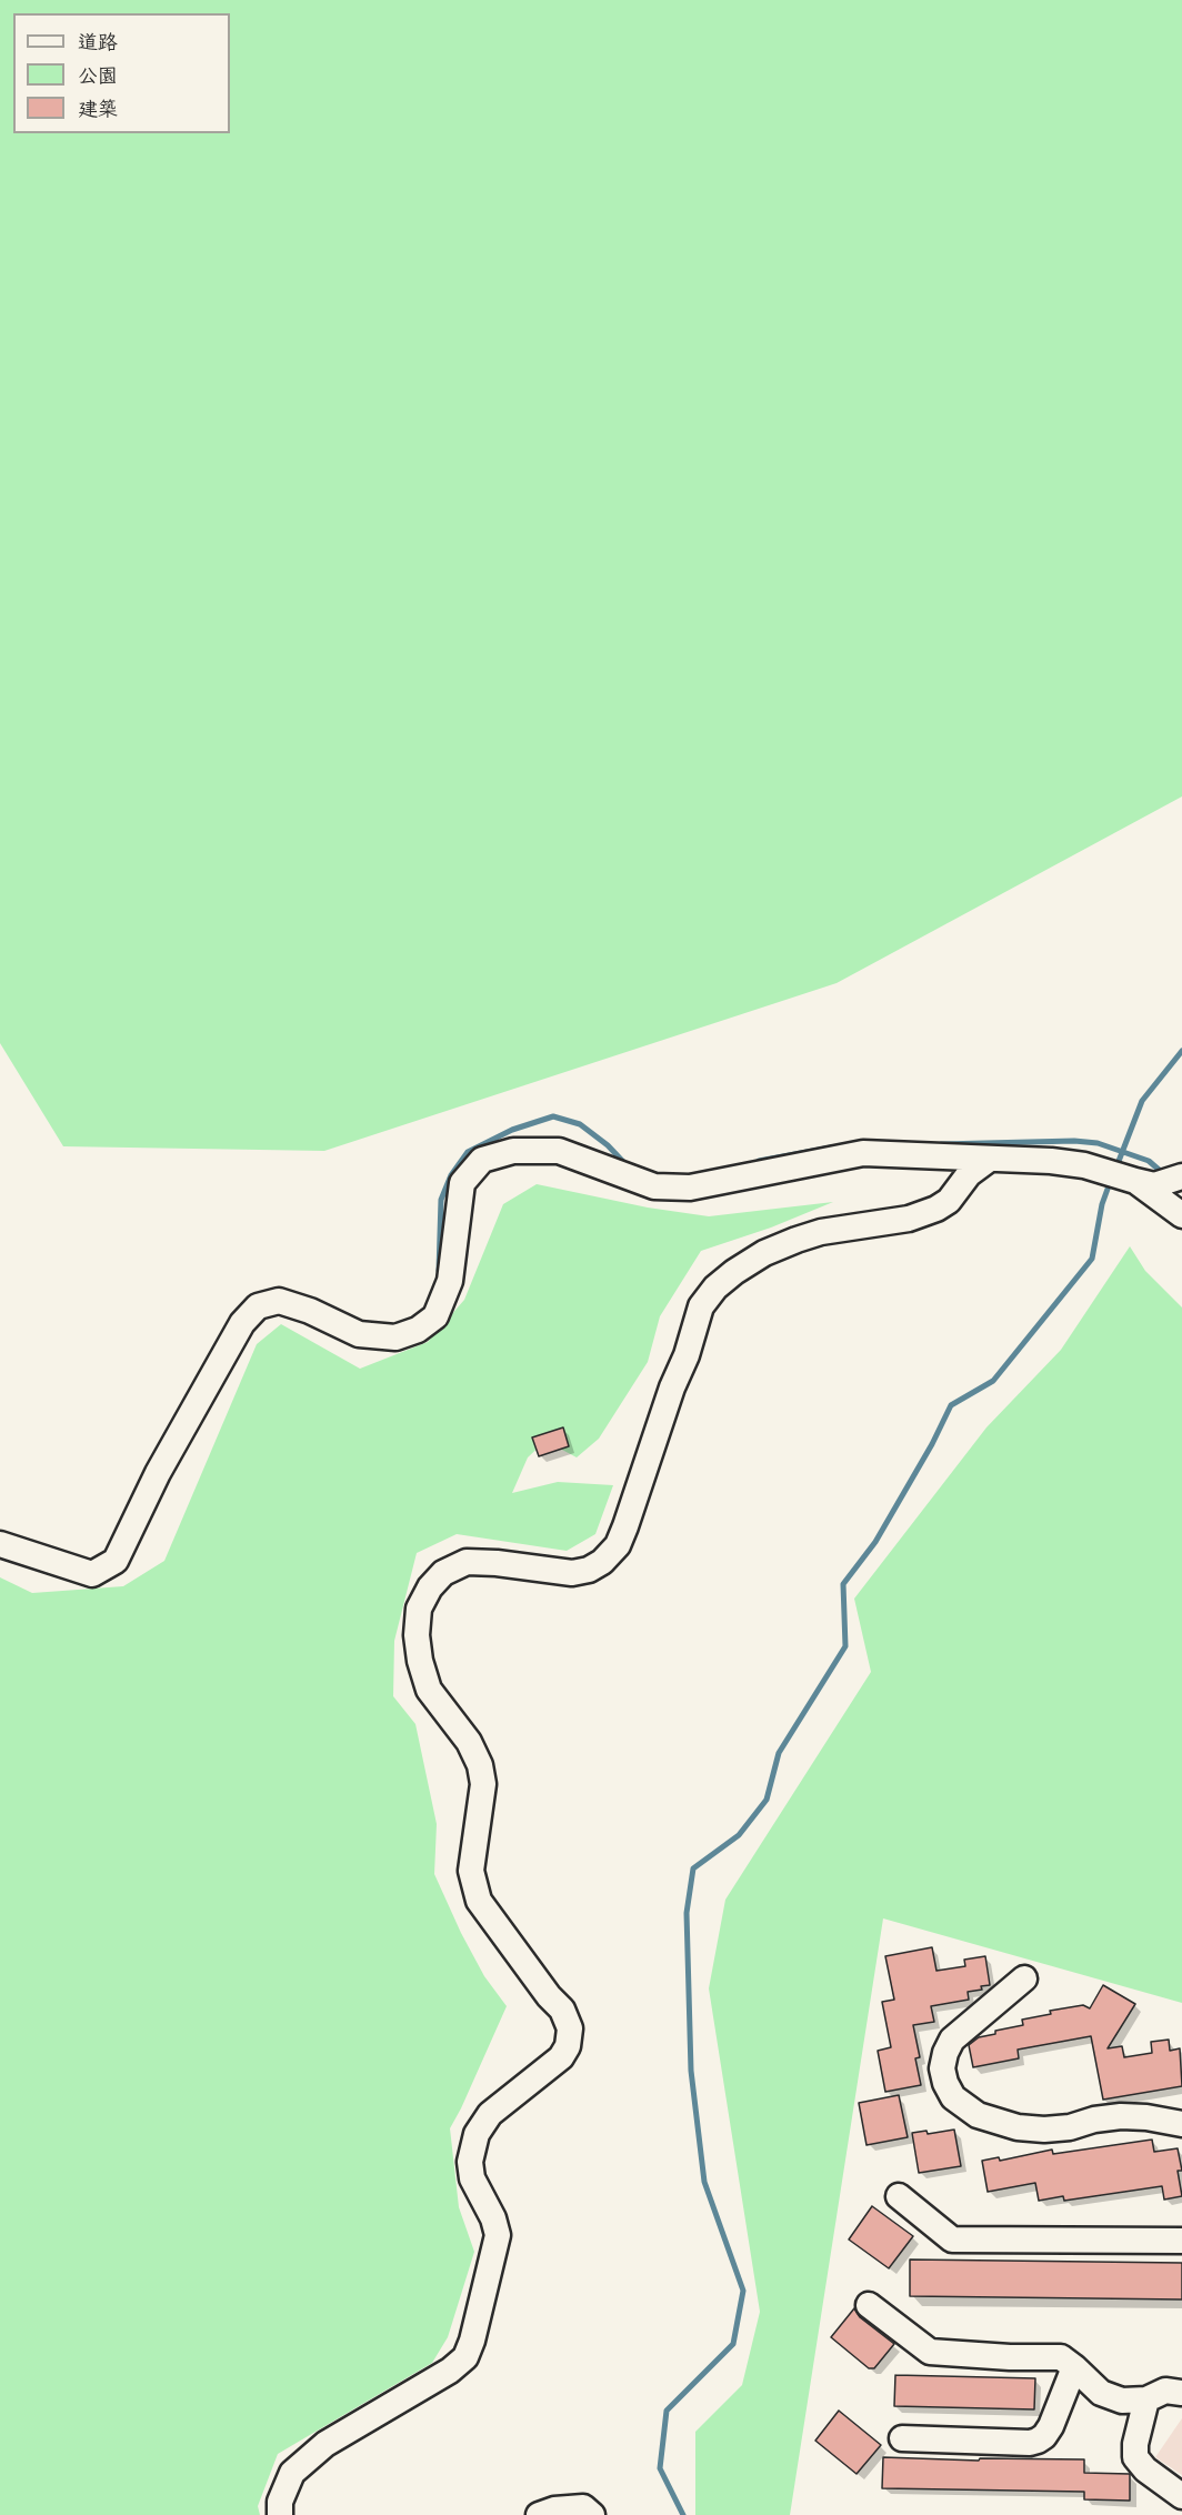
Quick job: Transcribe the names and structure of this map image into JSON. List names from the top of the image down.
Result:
{
  "legend": ["道路", "公園", "建築"]
}
